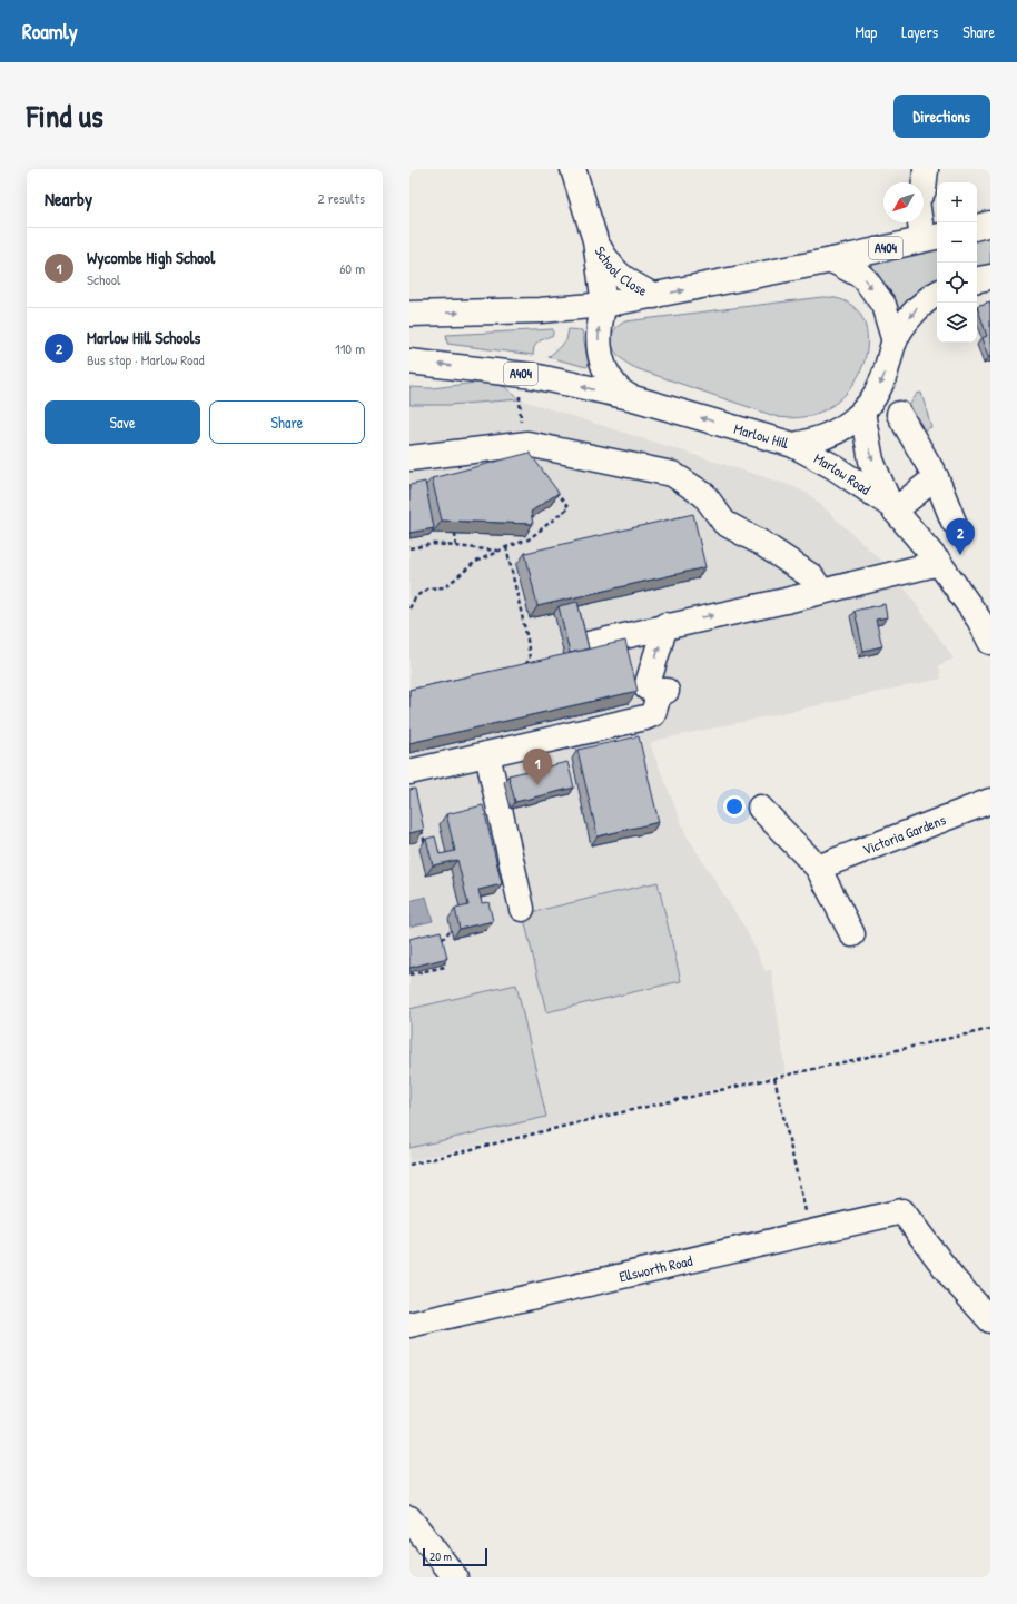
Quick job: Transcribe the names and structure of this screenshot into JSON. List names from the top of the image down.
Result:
{
  "streets": {
    "street": [
      "A404",
      "School Close",
      "Marlow Hill",
      "Marlow Road",
      "Victoria Gardens",
      "Ellsworth Road"
    ]
  },
  "crossings": [
    ["School Close", "Marlow Hill"],
    ["Marlow Hill", "Marlow Road"]
  ],
  "scale_bar": "20 m",
  "north": "bottom left",
  "page": {
    "header": "Roamly",
    "nav": ["Map", "Layers", "Share"],
    "title": "Find us",
    "buttons": [
      "Directions",
      ["Save", "Share"]
    ],
    "heading": ["Nearby", "2 results"],
    "map_buttons": ["+", "−"],
    "list": [
      {
        "mark": "1",
        "name": "Wycombe High School",
        "note": "School",
        "value": "60 m"
      },
      {
        "mark": "2",
        "name": "Marlow Hill Schools",
        "note": "Bus stop · Marlow Road",
        "value": "110 m"
      }
    ],
    "pins": ["2", "1"],
    "scale": "20 m"
  }
}
